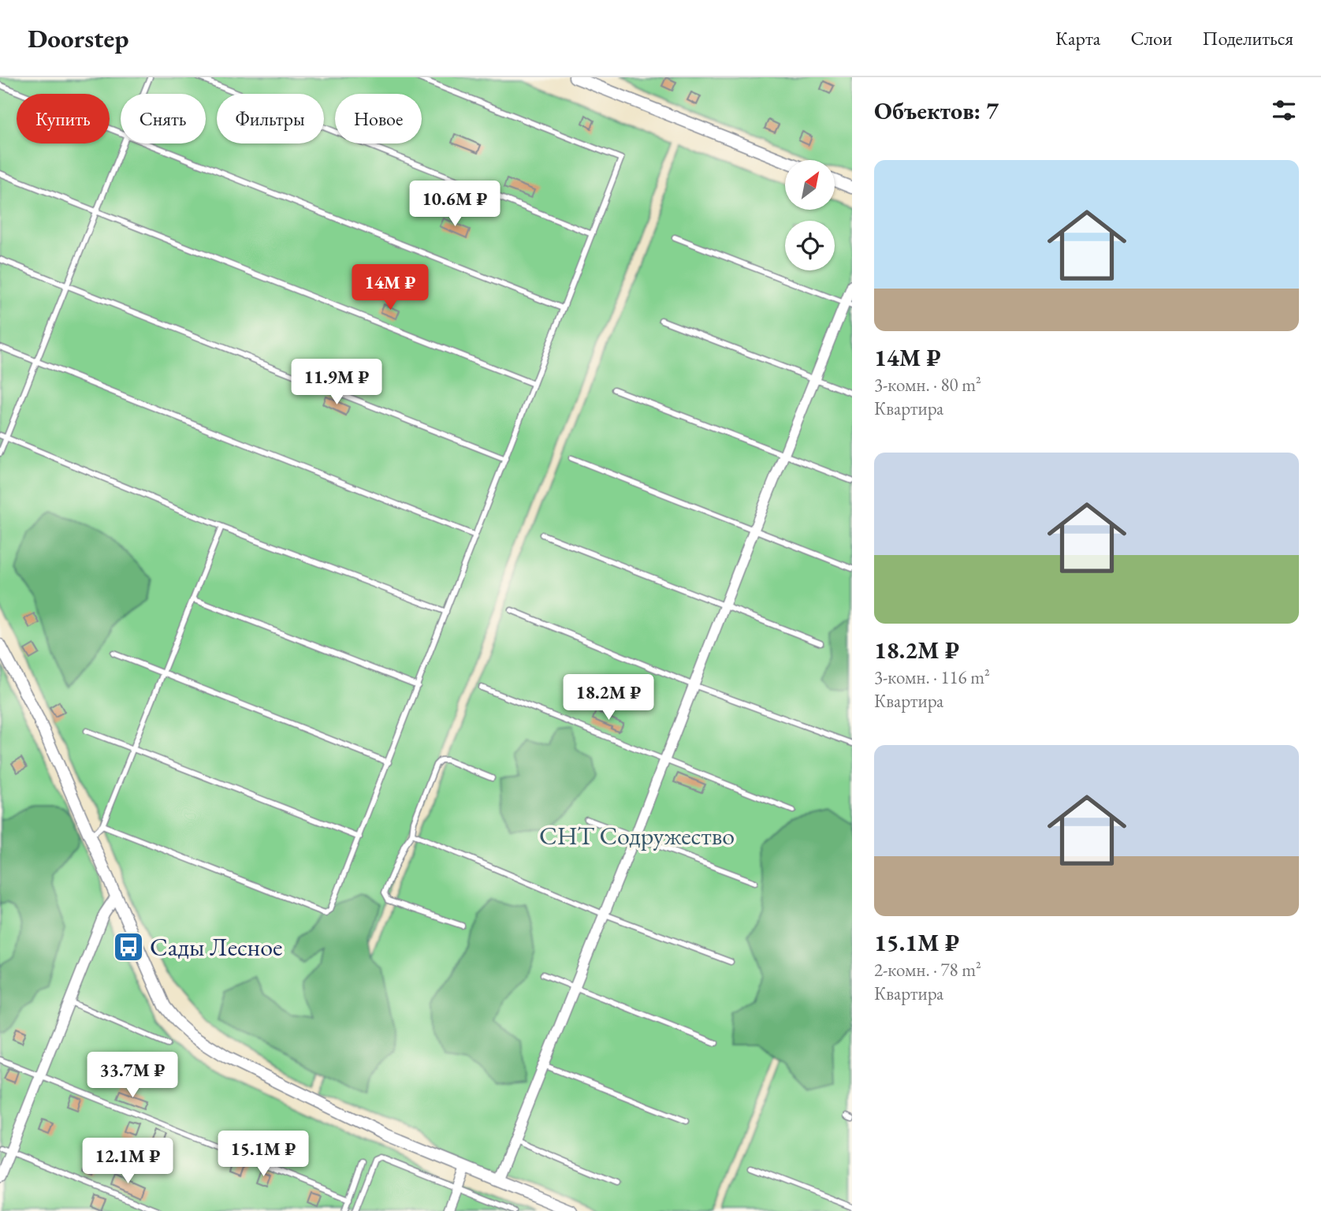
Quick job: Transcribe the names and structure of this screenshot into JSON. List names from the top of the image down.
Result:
{
  "parks": ["СНТ Содружество"],
  "places": {
    "bus stop": ["Сады Лесное"]
  },
  "north": "top right",
  "page": {
    "header": "Doorstep",
    "nav": ["Карта", "Слои", "Поделиться"],
    "heading": "Объектов: 7",
    "chip": [
      "Купить",
      "Снять",
      "Фильтры",
      "Новое"
    ],
    "list": [
      {
        "name": "14M ₽",
        "note": "3-комн. · 80 m² · Квартира"
      },
      {
        "name": "18.2M ₽",
        "note": "3-комн. · 116 m² · Квартира"
      },
      {
        "name": "15.1M ₽",
        "note": "2-комн. · 78 m² · Квартира"
      }
    ],
    "price": [
      "10.6M ₽",
      "14M ₽",
      "11.9M ₽",
      "18.2M ₽",
      "33.7M ₽",
      "15.1M ₽",
      "12.1M ₽"
    ]
  }
}
